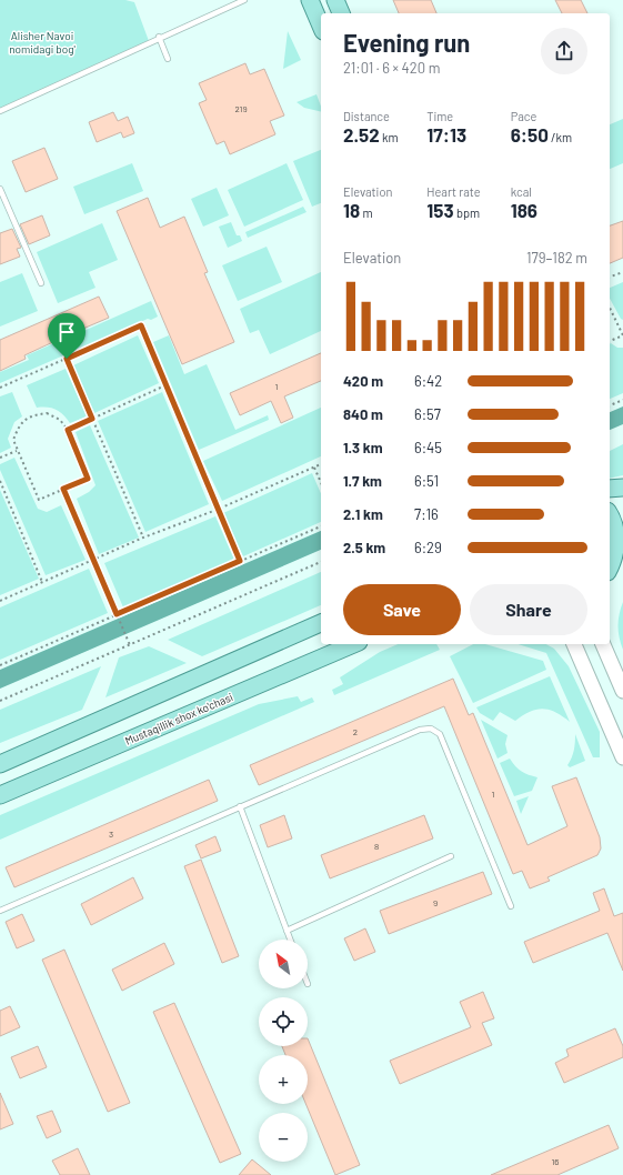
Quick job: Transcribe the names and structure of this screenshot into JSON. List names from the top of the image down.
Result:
{
  "streets": {
    "main road": ["Mustaqillik shox ko'chasi"]
  },
  "parks": ["Alisher Navoi nomidagi bog'"],
  "house_numbers": [
    "219",
    "1",
    "2",
    "1",
    "3",
    "8",
    "9",
    "16"
  ],
  "north": "top left",
  "page": {
    "heading": ["Evening run", "21:01 · 6 × 420 m"],
    "stats": [
      ["Distance", "2.52 km"],
      ["Time", "17:13"],
      ["Pace", "6:50 /km"],
      ["Elevation", "18 m"],
      ["Heart rate", "153 bpm"],
      ["kcal", "186"]
    ],
    "chart": ["Elevation", "179–182 m"],
    "list": [
      {
        "name": "420 m",
        "note": "6:42"
      },
      {
        "name": "840 m",
        "note": "6:57"
      },
      {
        "name": "1.3 km",
        "note": "6:45"
      },
      {
        "name": "1.7 km",
        "note": "6:51"
      },
      {
        "name": "2.1 km",
        "note": "7:16"
      },
      {
        "name": "2.5 km",
        "note": "6:29"
      }
    ],
    "buttons": ["Save", "Share"],
    "map_buttons": ["+", "−"]
  }
}
